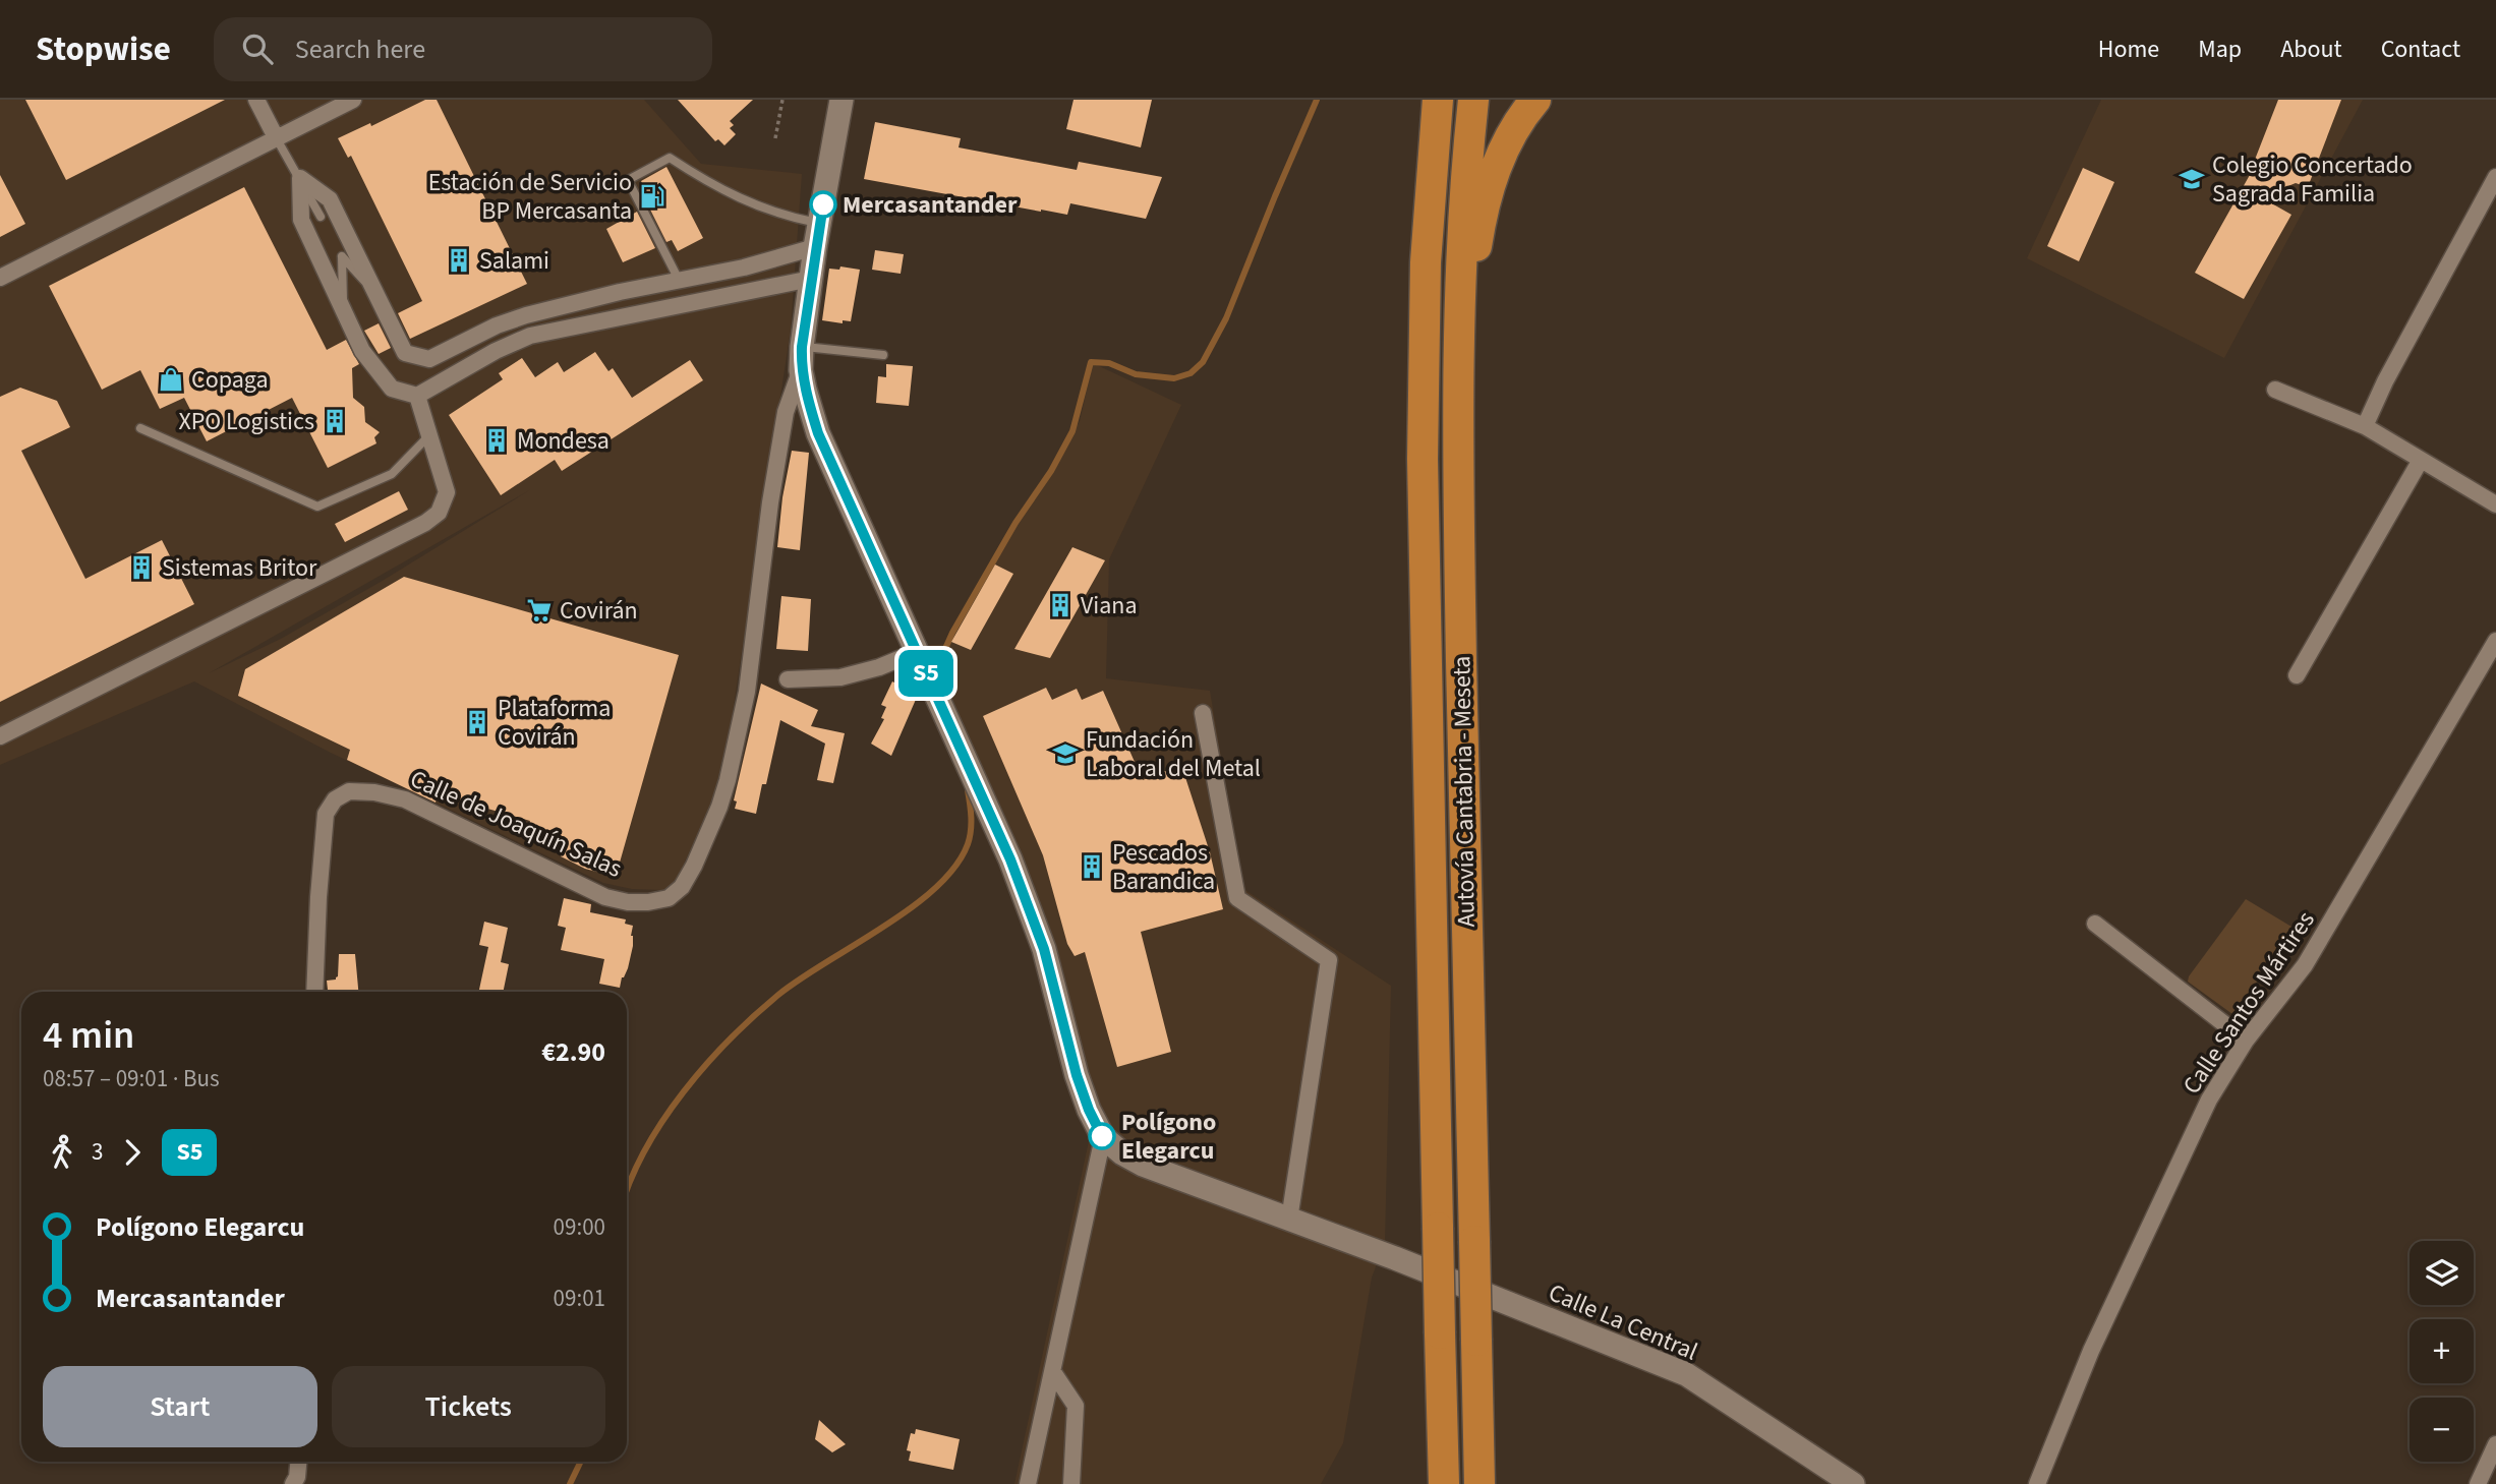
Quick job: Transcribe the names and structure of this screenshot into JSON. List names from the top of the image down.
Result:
{
  "streets": {
    "highway": ["Autovía Cantabria - Meseta"],
    "street": ["Calle de Joaquín Salas", "Calle Santos Mártires", "Calle La Central"]
  },
  "crossings": [
    ["Calle de Joaquín Salas", "Calle La Central"]
  ],
  "places": {
    "school or university": ["Colegio Concertado Sagrada Familia", "Fundación Laboral del Metal"],
    "fuel station": ["Estación de Servicio BP Mercasanta"],
    "other": ["Mercasantander", "Polígono Elegarcu"],
    "building": [
      "Salami",
      "XPO Logistics",
      "Mondesa",
      "Sistemas Britor",
      "Viana",
      "Plataforma Covirán",
      "Pescados Barandica"
    ],
    "shop": ["Copaga"],
    "supermarket": ["Covirán"]
  },
  "lines": ["bus line S5"],
  "page": {
    "header": "Stopwise",
    "search": "Search here",
    "nav": [
      "Home",
      "Map",
      "About",
      "Contact"
    ],
    "on_map": "S5",
    "heading": ["4 min", "08:57 – 09:01 · Bus", "€2.90"],
    "legs": ["3", "S5"],
    "list": [
      {
        "name": "Polígono Elegarcu",
        "value": "09:00"
      },
      {
        "name": "Mercasantander",
        "value": "09:01"
      }
    ],
    "map_buttons": ["+", "−"],
    "buttons": ["Start", "Tickets"]
  }
}
